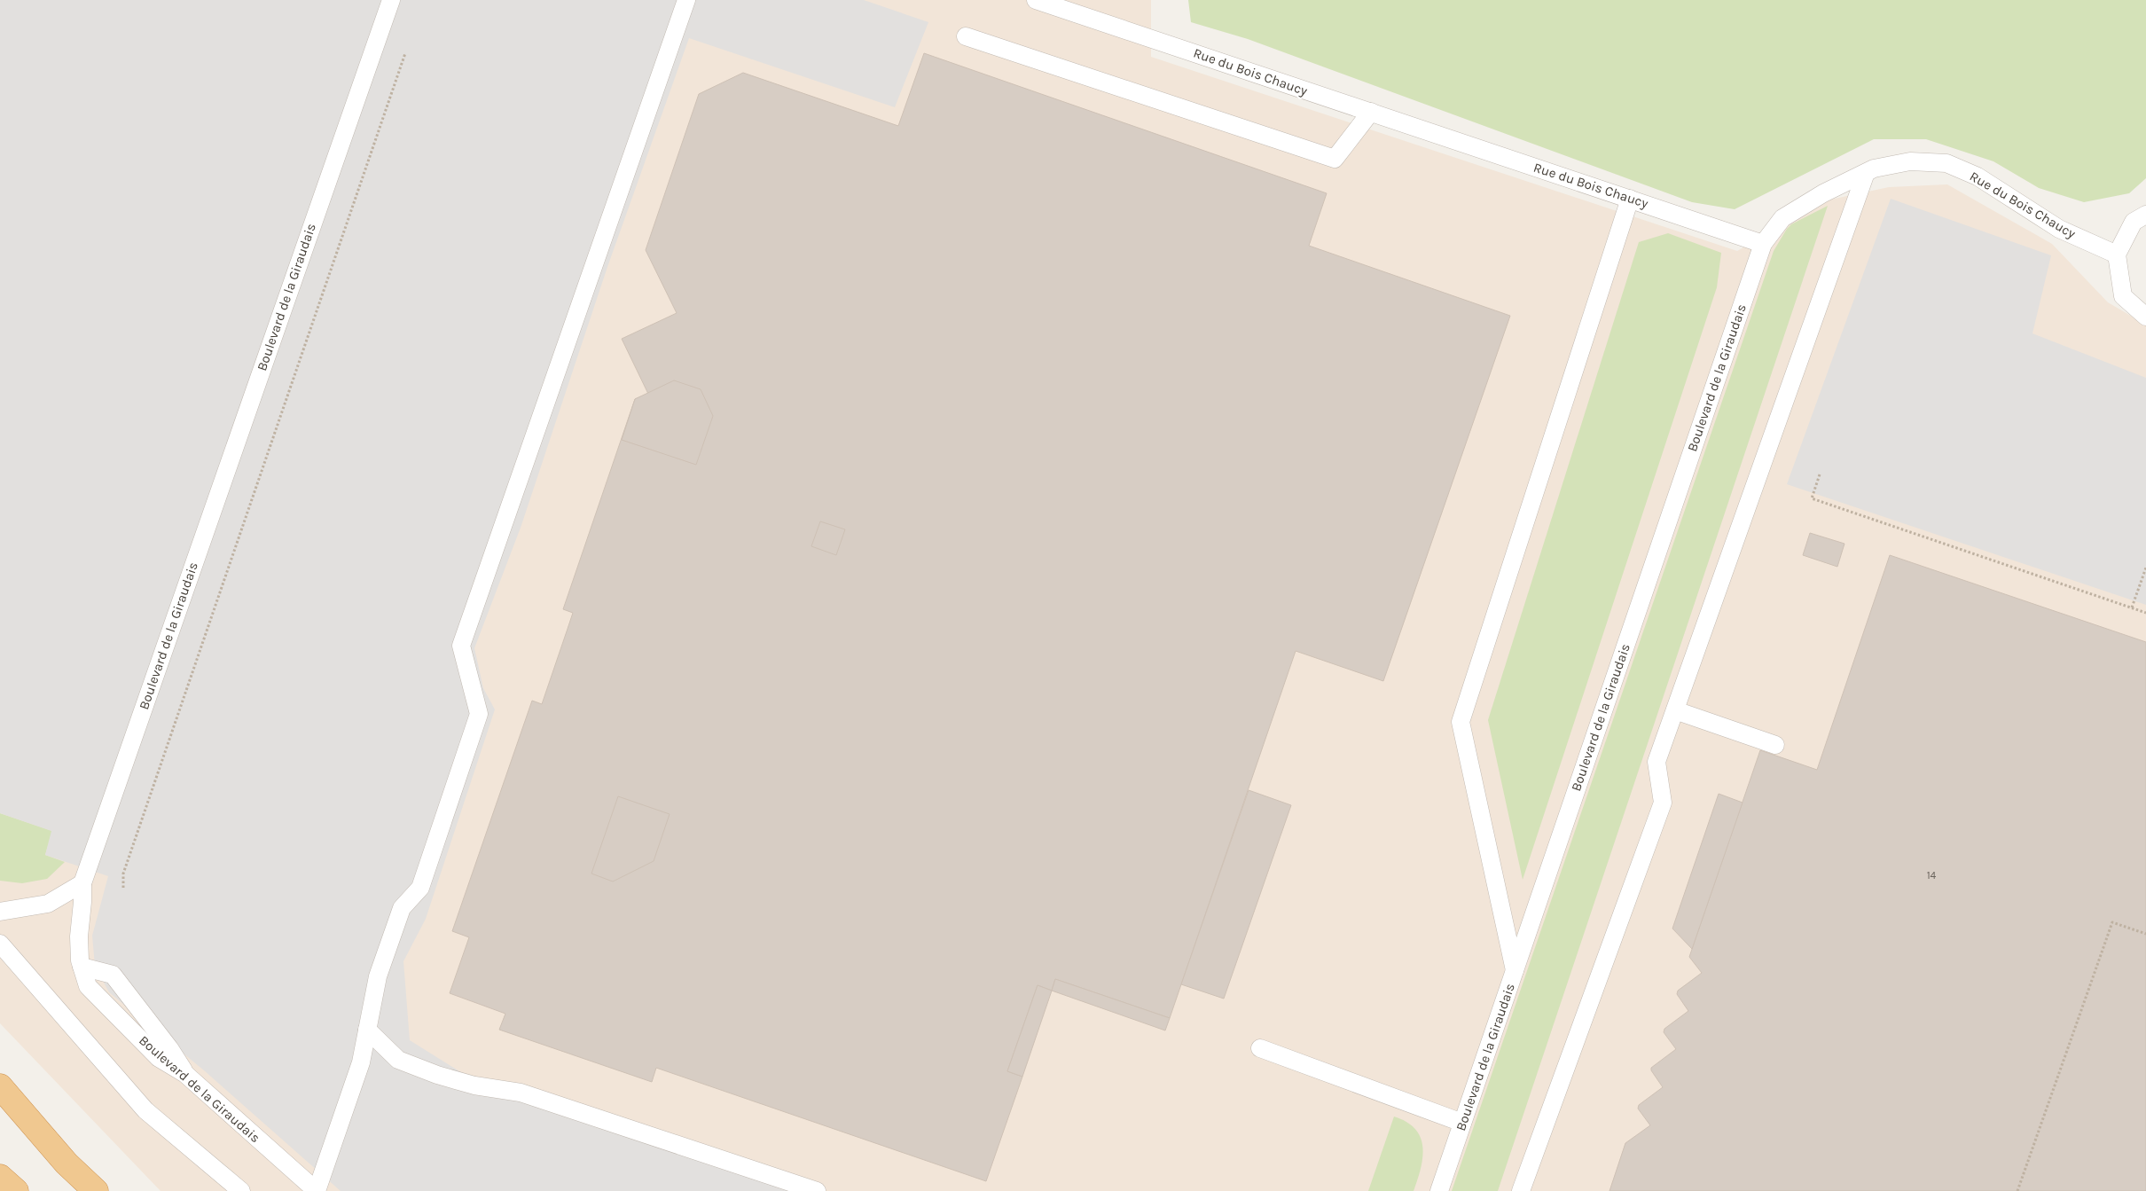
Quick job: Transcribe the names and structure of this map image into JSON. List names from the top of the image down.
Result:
{
  "streets": {
    "lane": ["Rue du Bois Chaucy", "Boulevard de la Giraudais"]
  },
  "crossings": [
    ["Rue du Bois Chaucy", "Boulevard de la Giraudais"]
  ],
  "house_numbers": ["14"]
}
